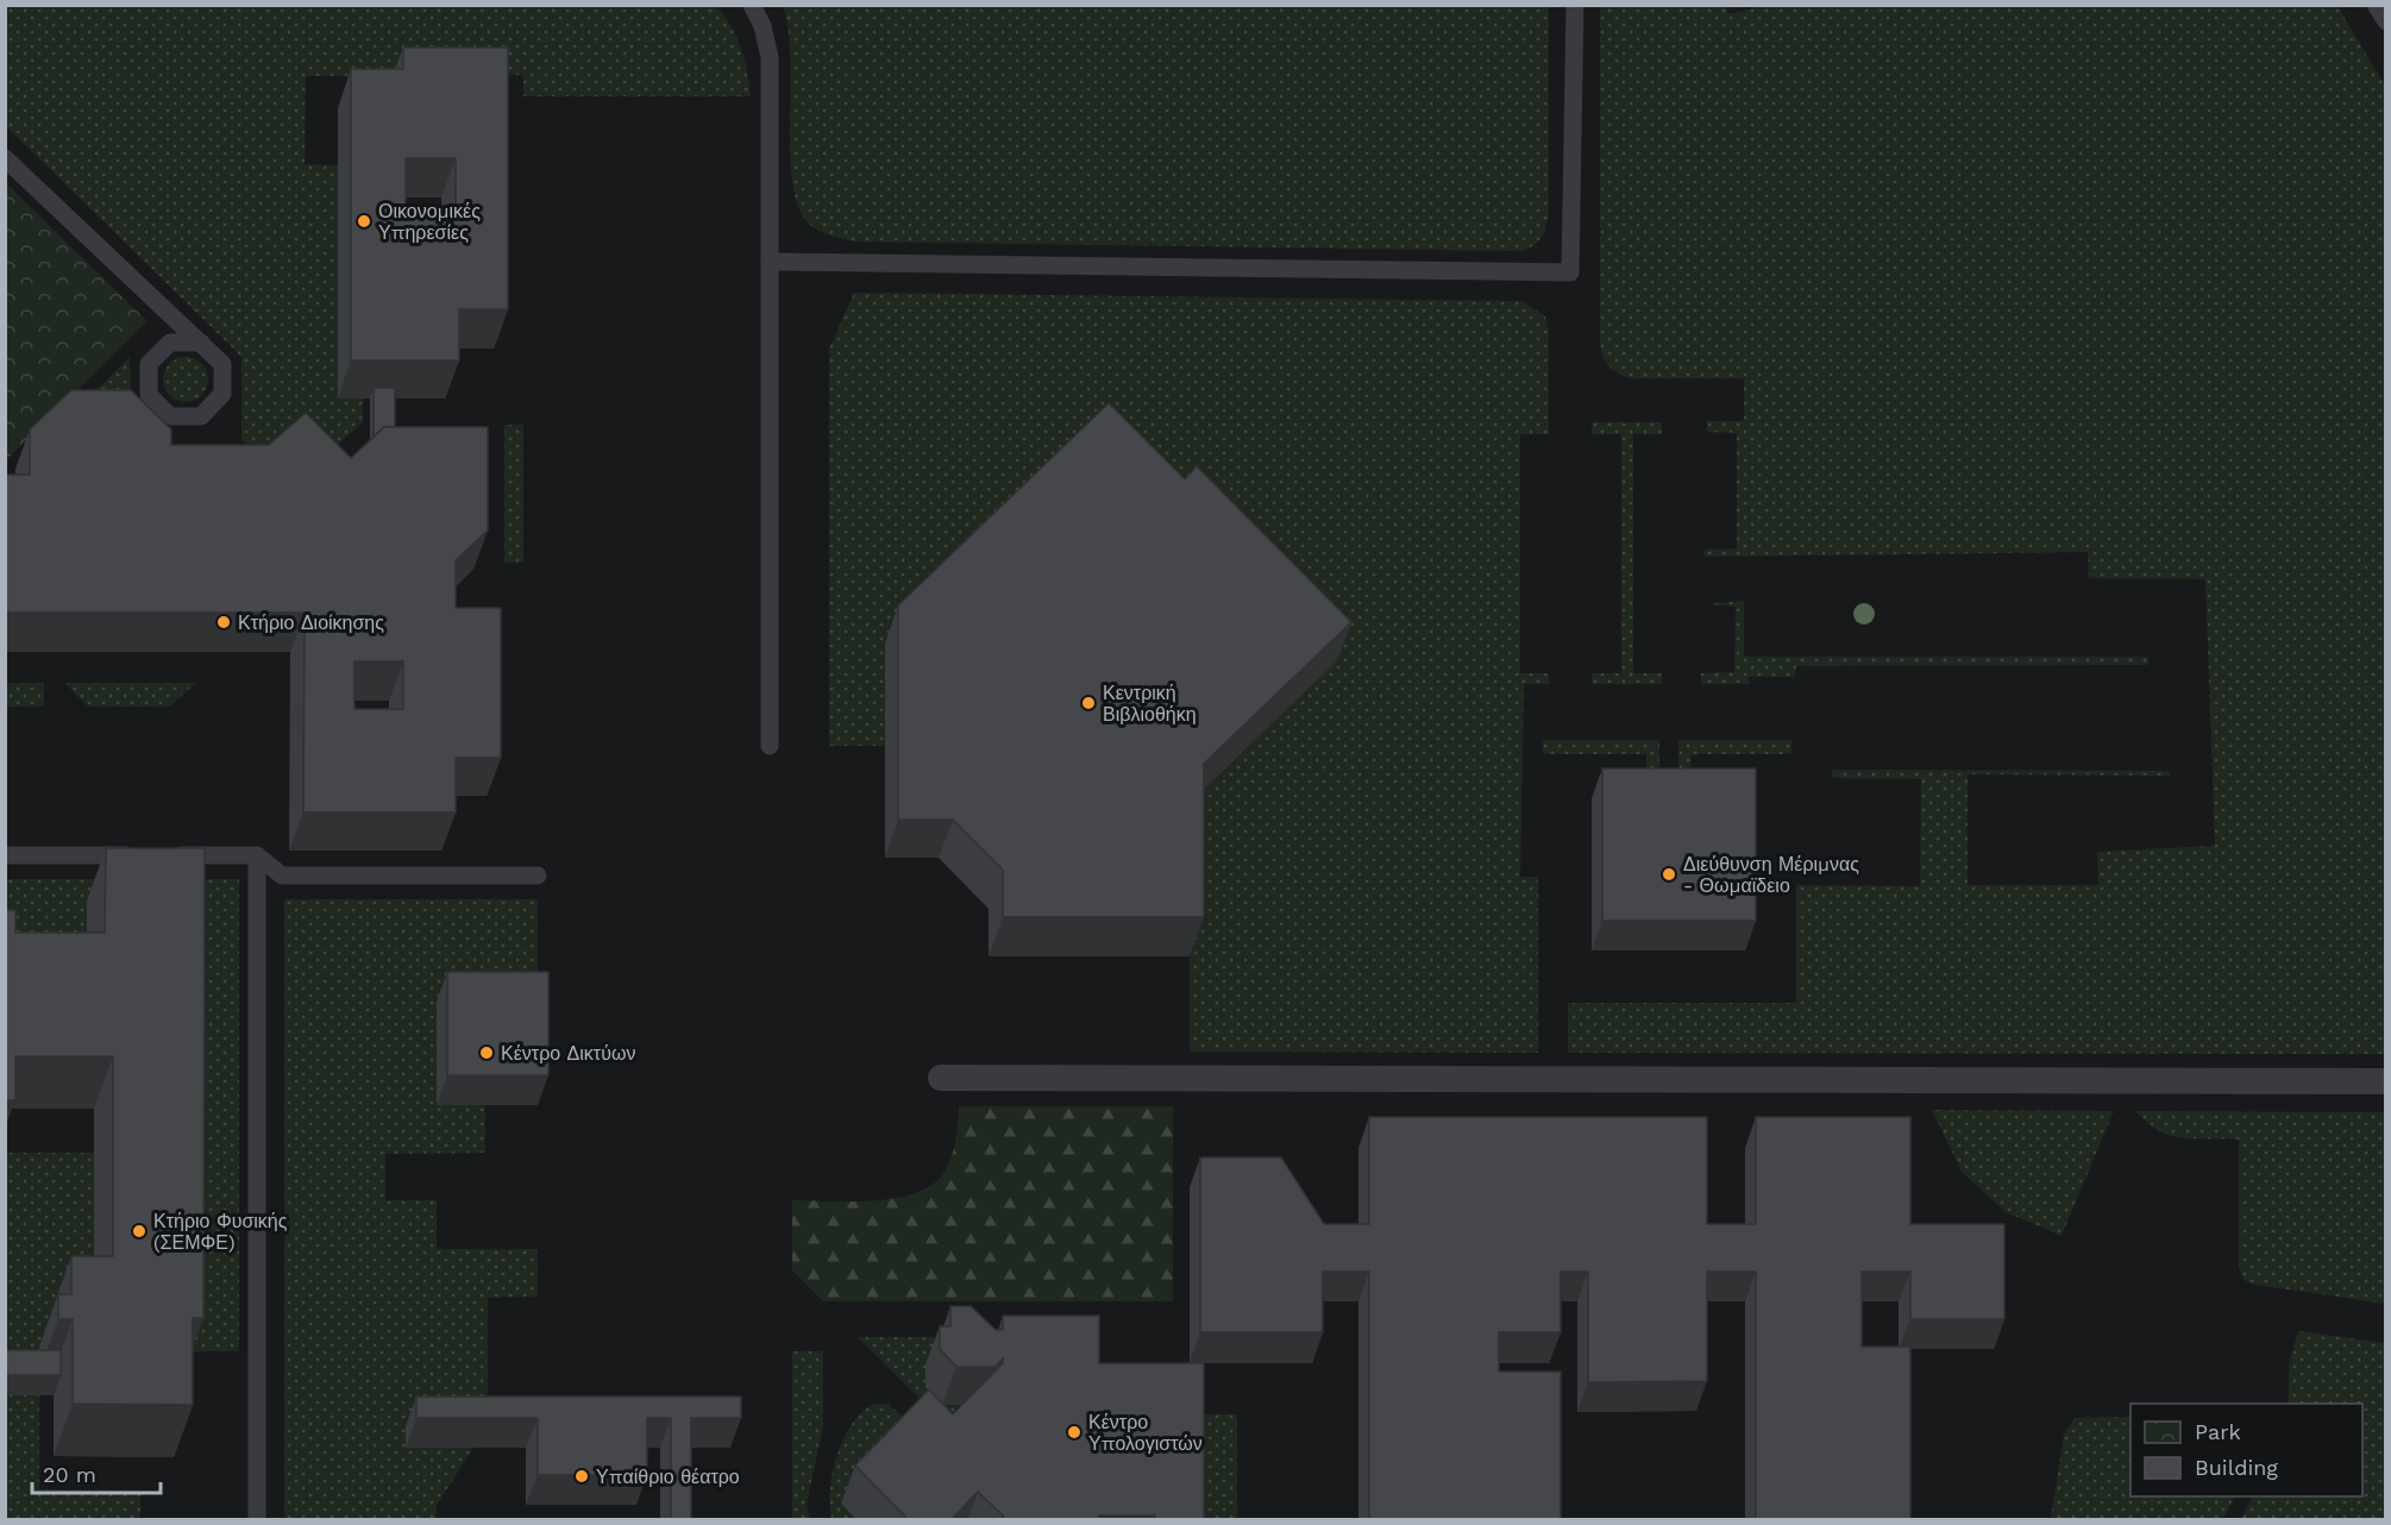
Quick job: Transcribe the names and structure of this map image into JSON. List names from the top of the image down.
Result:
{
  "places": [
    "Οικονομικές Υπηρεσίες",
    "Κτήριο Διοίκησης",
    "Κεντρική Βιβλιοθήκη",
    "Διεύθυνση Μέριμνας - Θωμαϊδειο",
    "Κέντρο Δικτύων",
    "Κτήριο Φυσικής (ΣΕΜΦΕ)",
    "Κέντρο Υπολογιστών",
    "Υπαίθριο θέατρο"
  ],
  "legend": ["Park", "Building"],
  "scale_bar": "20 m"
}
